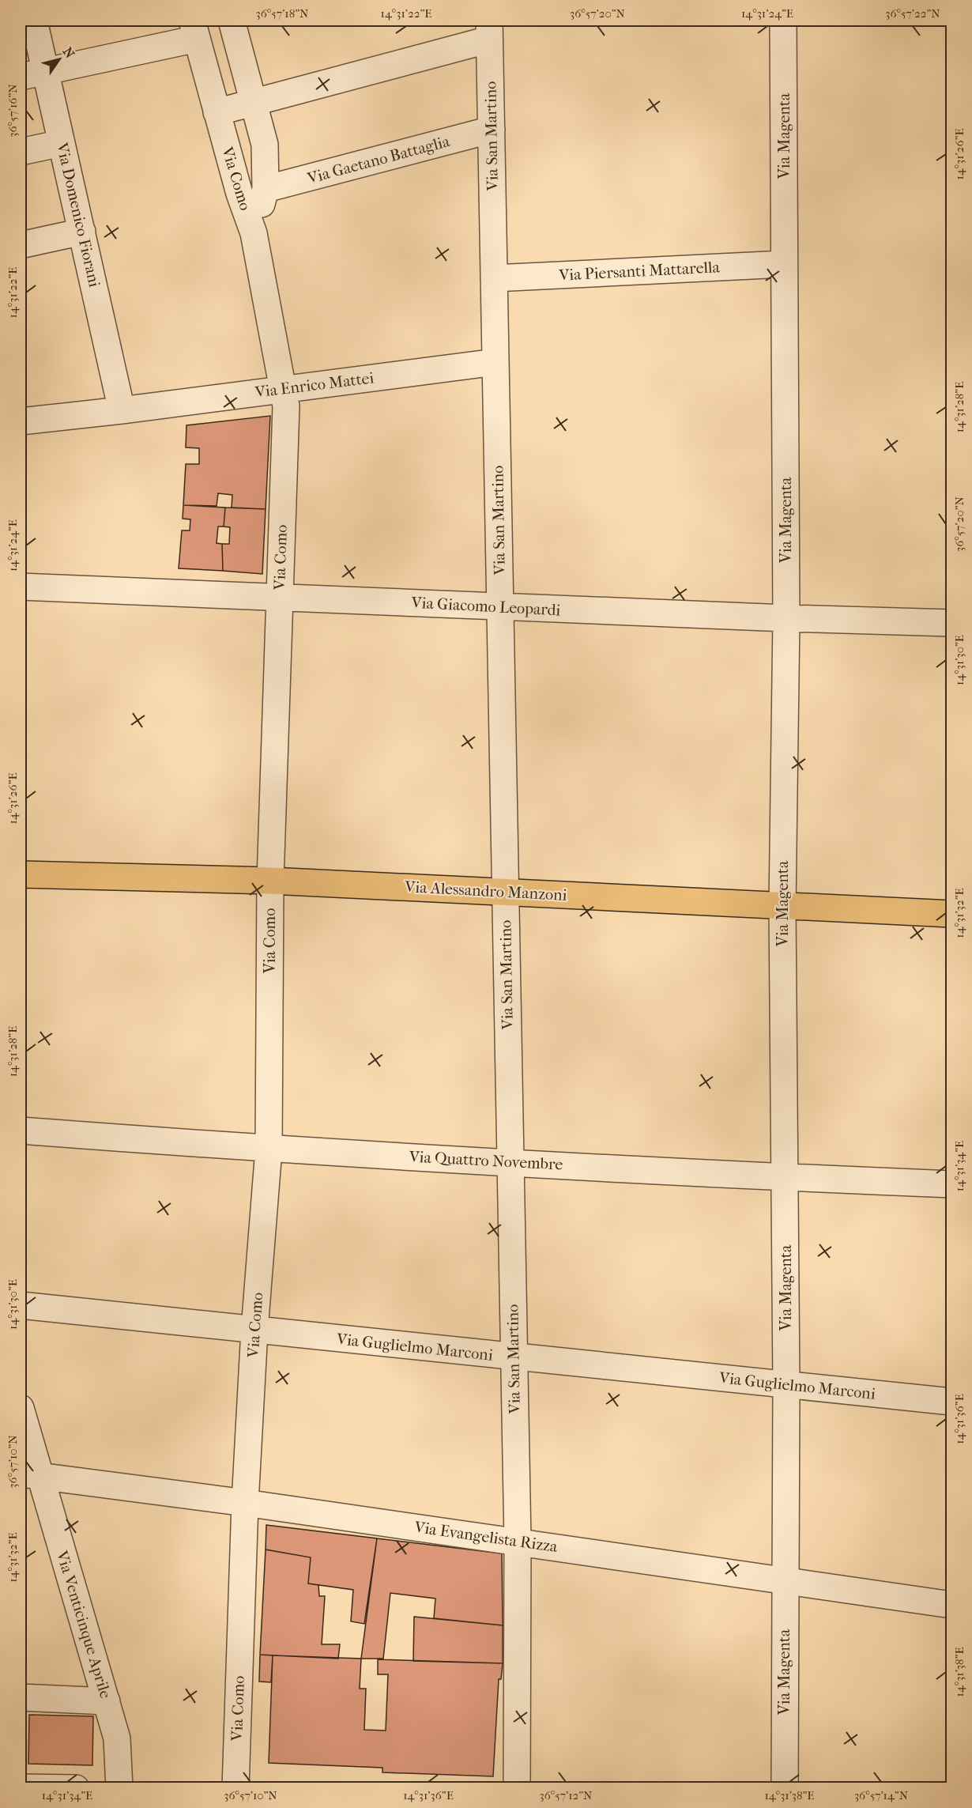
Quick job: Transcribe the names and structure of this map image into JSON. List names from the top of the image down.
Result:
{
  "streets": {
    "main road": ["Via Alessandro Manzoni"],
    "street": [
      "Via San Martino",
      "Via Magenta",
      "Via Gaetano Battaglia",
      "Via Como",
      "Via Domenico Fiorani",
      "Via Piersanti Mattarella",
      "Via Enrico Mattei",
      "Via Giacomo Leopardi",
      "Via Quattro Novembre",
      "Via Guglielmo Marconi",
      "Via Evangelista Rizza",
      "Via Venticinque Aprile"
    ]
  },
  "crossings": [
    ["Via San Martino", "Via Gaetano Battaglia"],
    ["Via San Martino", "Via Piersanti Mattarella"],
    ["Via San Martino", "Via Enrico Mattei"],
    ["Via San Martino", "Via Giacomo Leopardi"],
    ["Via San Martino", "Via Alessandro Manzoni"],
    ["Via San Martino", "Via Quattro Novembre"],
    ["Via San Martino", "Via Guglielmo Marconi"],
    ["Via San Martino", "Via Evangelista Rizza"],
    ["Via Magenta", "Via Piersanti Mattarella"],
    ["Via Magenta", "Via Giacomo Leopardi"],
    ["Via Magenta", "Via Alessandro Manzoni"],
    ["Via Magenta", "Via Quattro Novembre"],
    ["Via Magenta", "Via Guglielmo Marconi"],
    ["Via Magenta", "Via Evangelista Rizza"],
    ["Via Como", "Via Enrico Mattei"],
    ["Via Como", "Via Giacomo Leopardi"],
    ["Via Como", "Via Alessandro Manzoni"],
    ["Via Como", "Via Quattro Novembre"],
    ["Via Como", "Via Guglielmo Marconi"],
    ["Via Como", "Via Evangelista Rizza"],
    ["Via Domenico Fiorani", "Via Enrico Mattei"],
    ["Via Evangelista Rizza", "Via Venticinque Aprile"]
  ],
  "north": "top right",
  "coordinates": [
    "36°57'18\"N",
    "14°31'22\"E",
    "36°57'20\"N",
    "14°31'24\"E",
    "36°57'22\"N",
    "36°57'16\"N",
    "14°31'26\"E",
    "14°31'28\"E",
    "14°31'30\"E",
    "14°31'32\"E",
    "14°31'34\"E",
    "14°31'36\"E",
    "36°57'10\"N",
    "14°31'38\"E",
    "36°57'12\"N",
    "36°57'14\"N"
  ]
}
